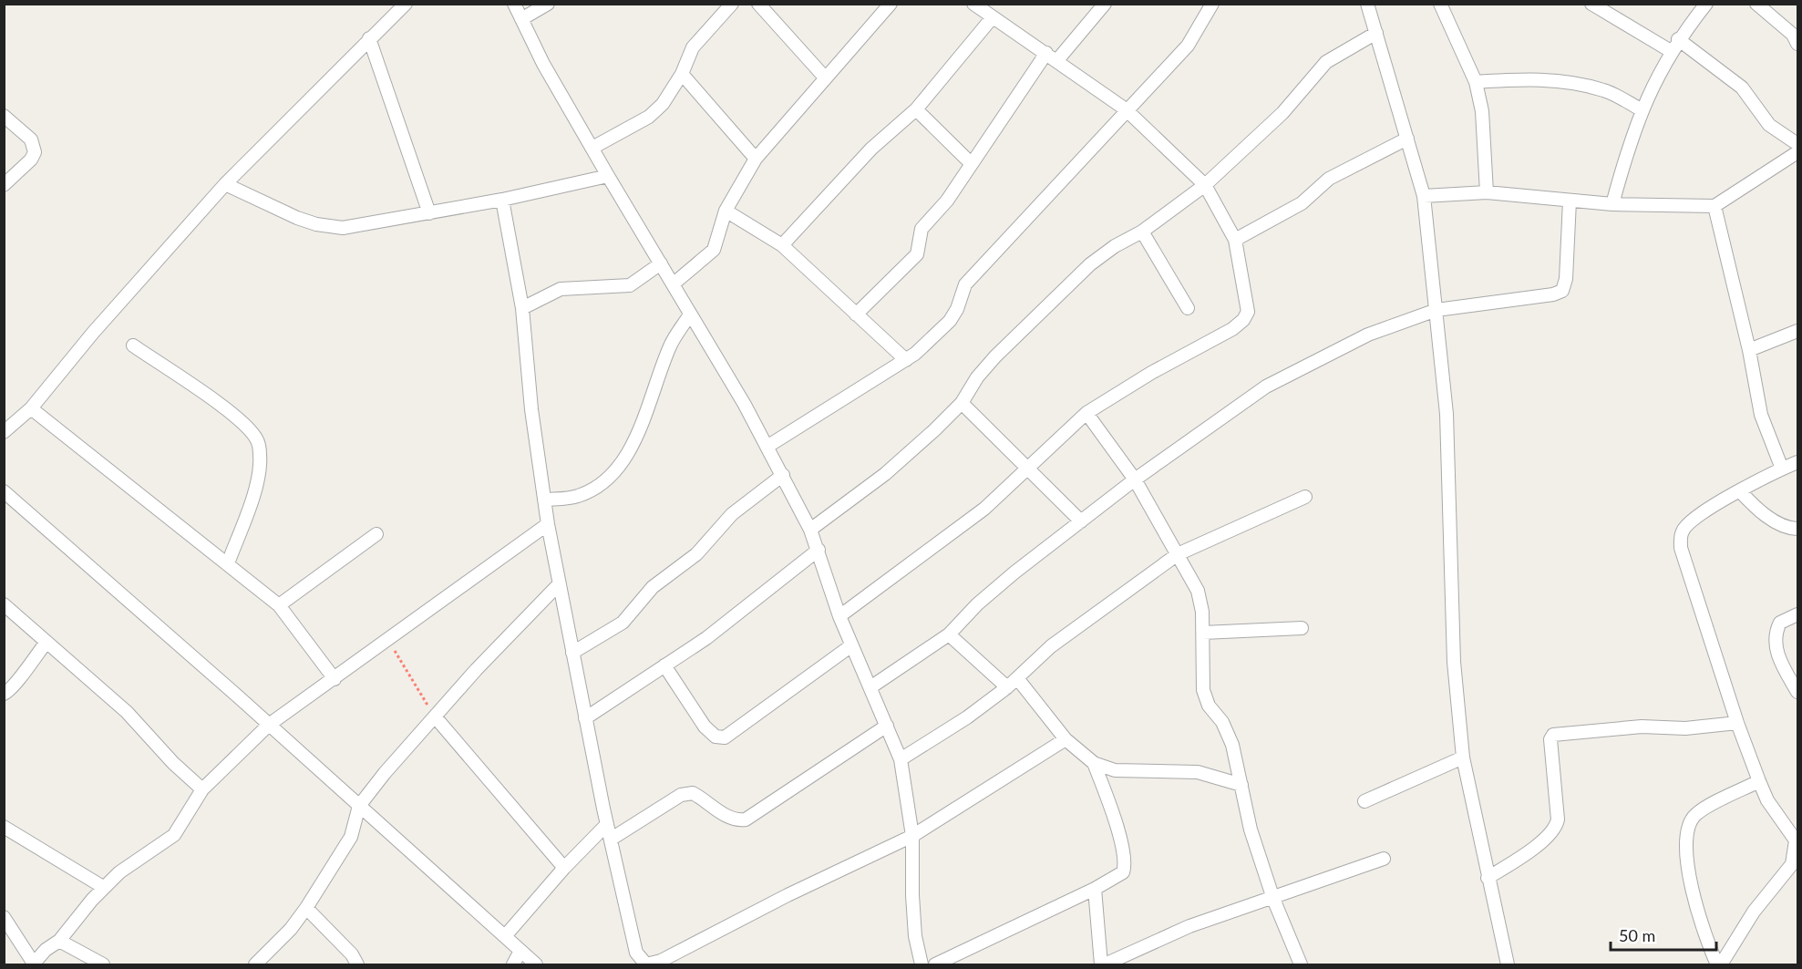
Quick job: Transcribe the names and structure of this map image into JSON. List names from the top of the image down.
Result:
{
  "scale_bar": "50 m"
}
